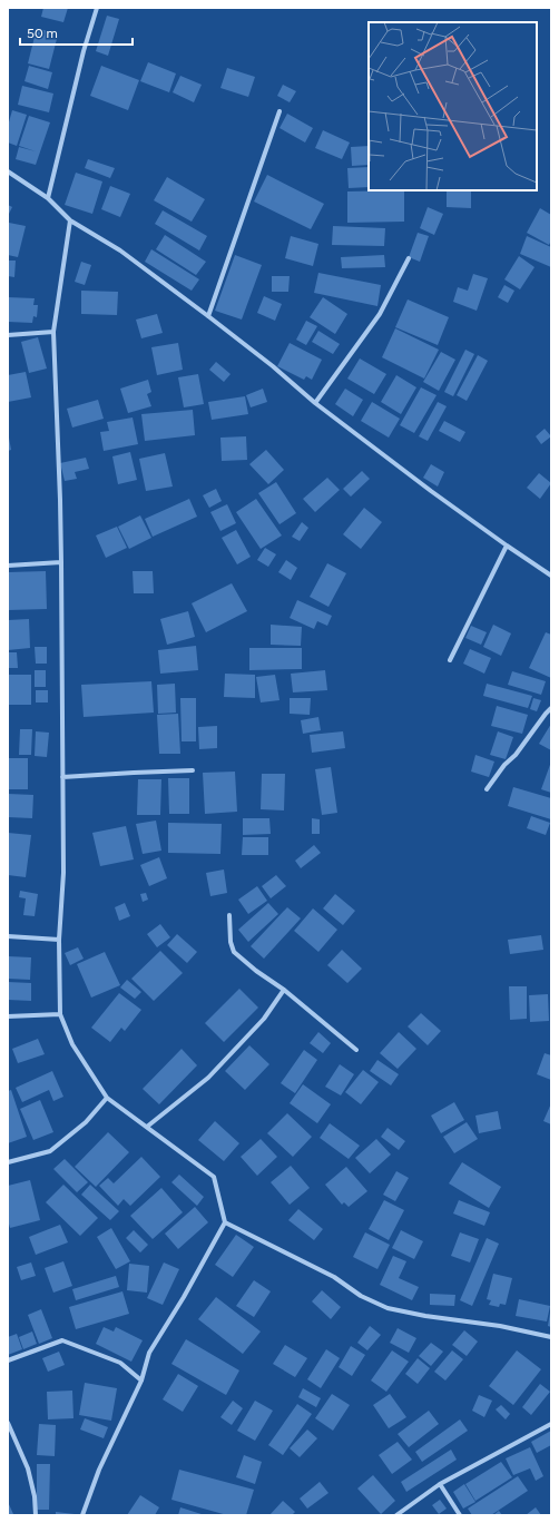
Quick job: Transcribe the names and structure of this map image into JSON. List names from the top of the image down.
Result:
{
  "scale_bar": "50 m"
}
